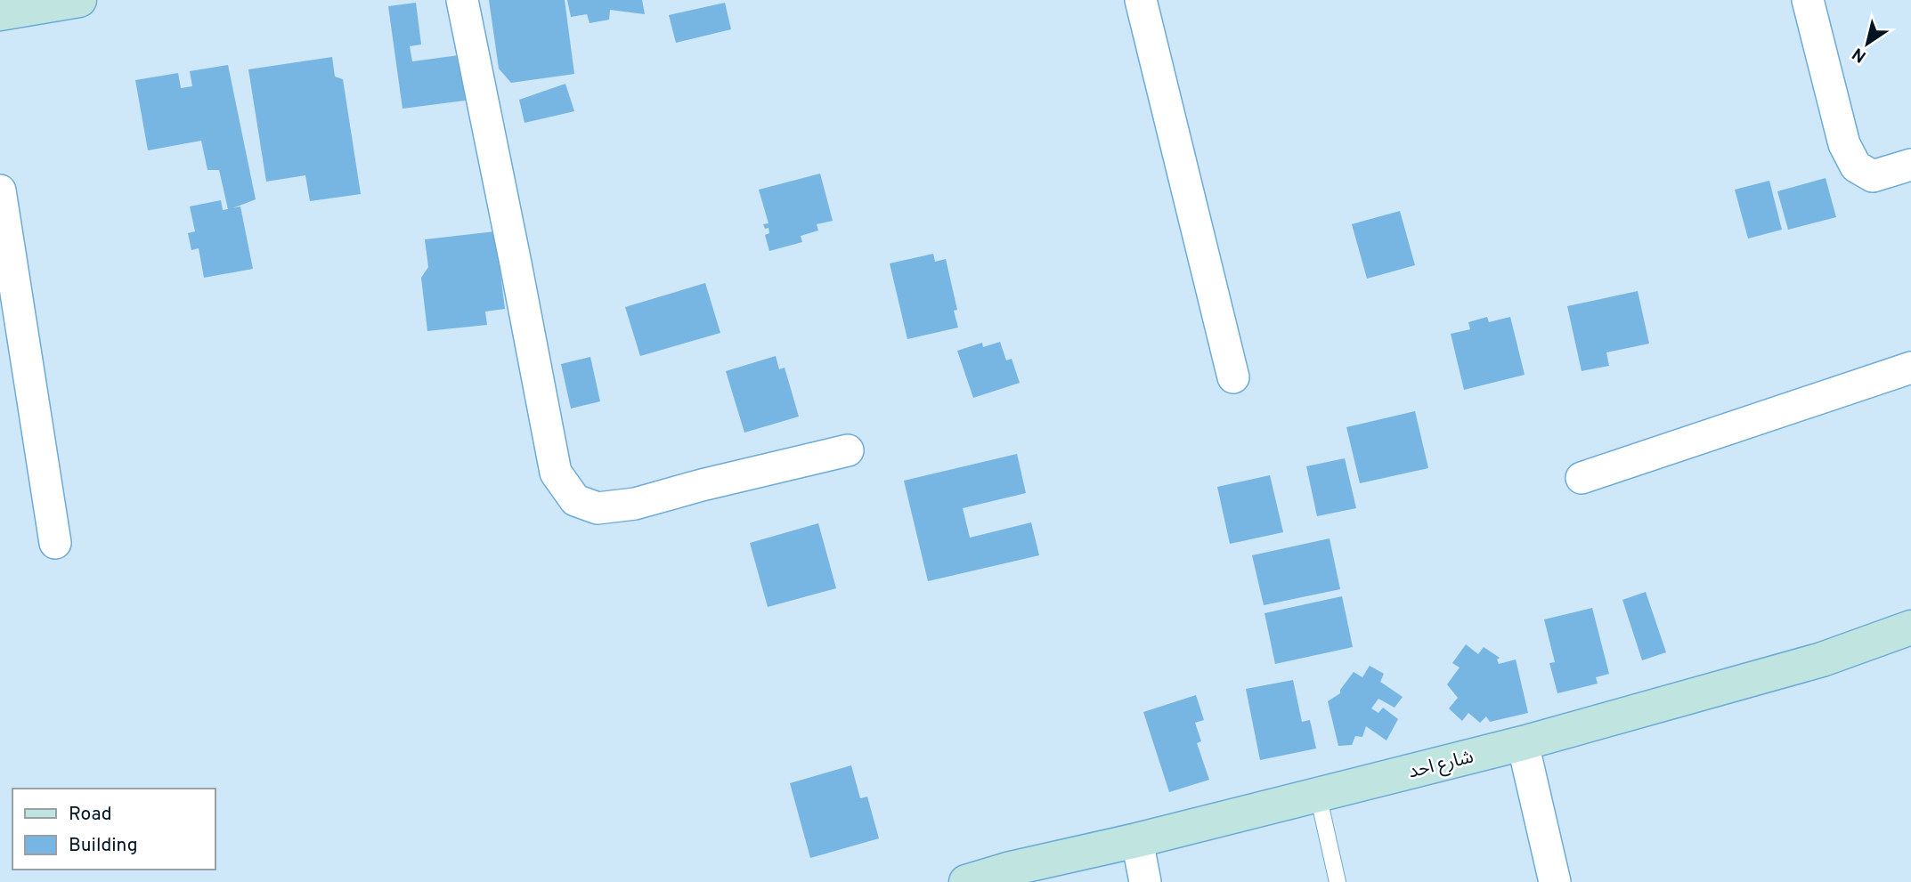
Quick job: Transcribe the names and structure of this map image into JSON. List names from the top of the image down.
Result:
{
  "streets": {
    "street": ["شارع احد"]
  },
  "legend": ["Road", "Building"],
  "north": "bottom left"
}
